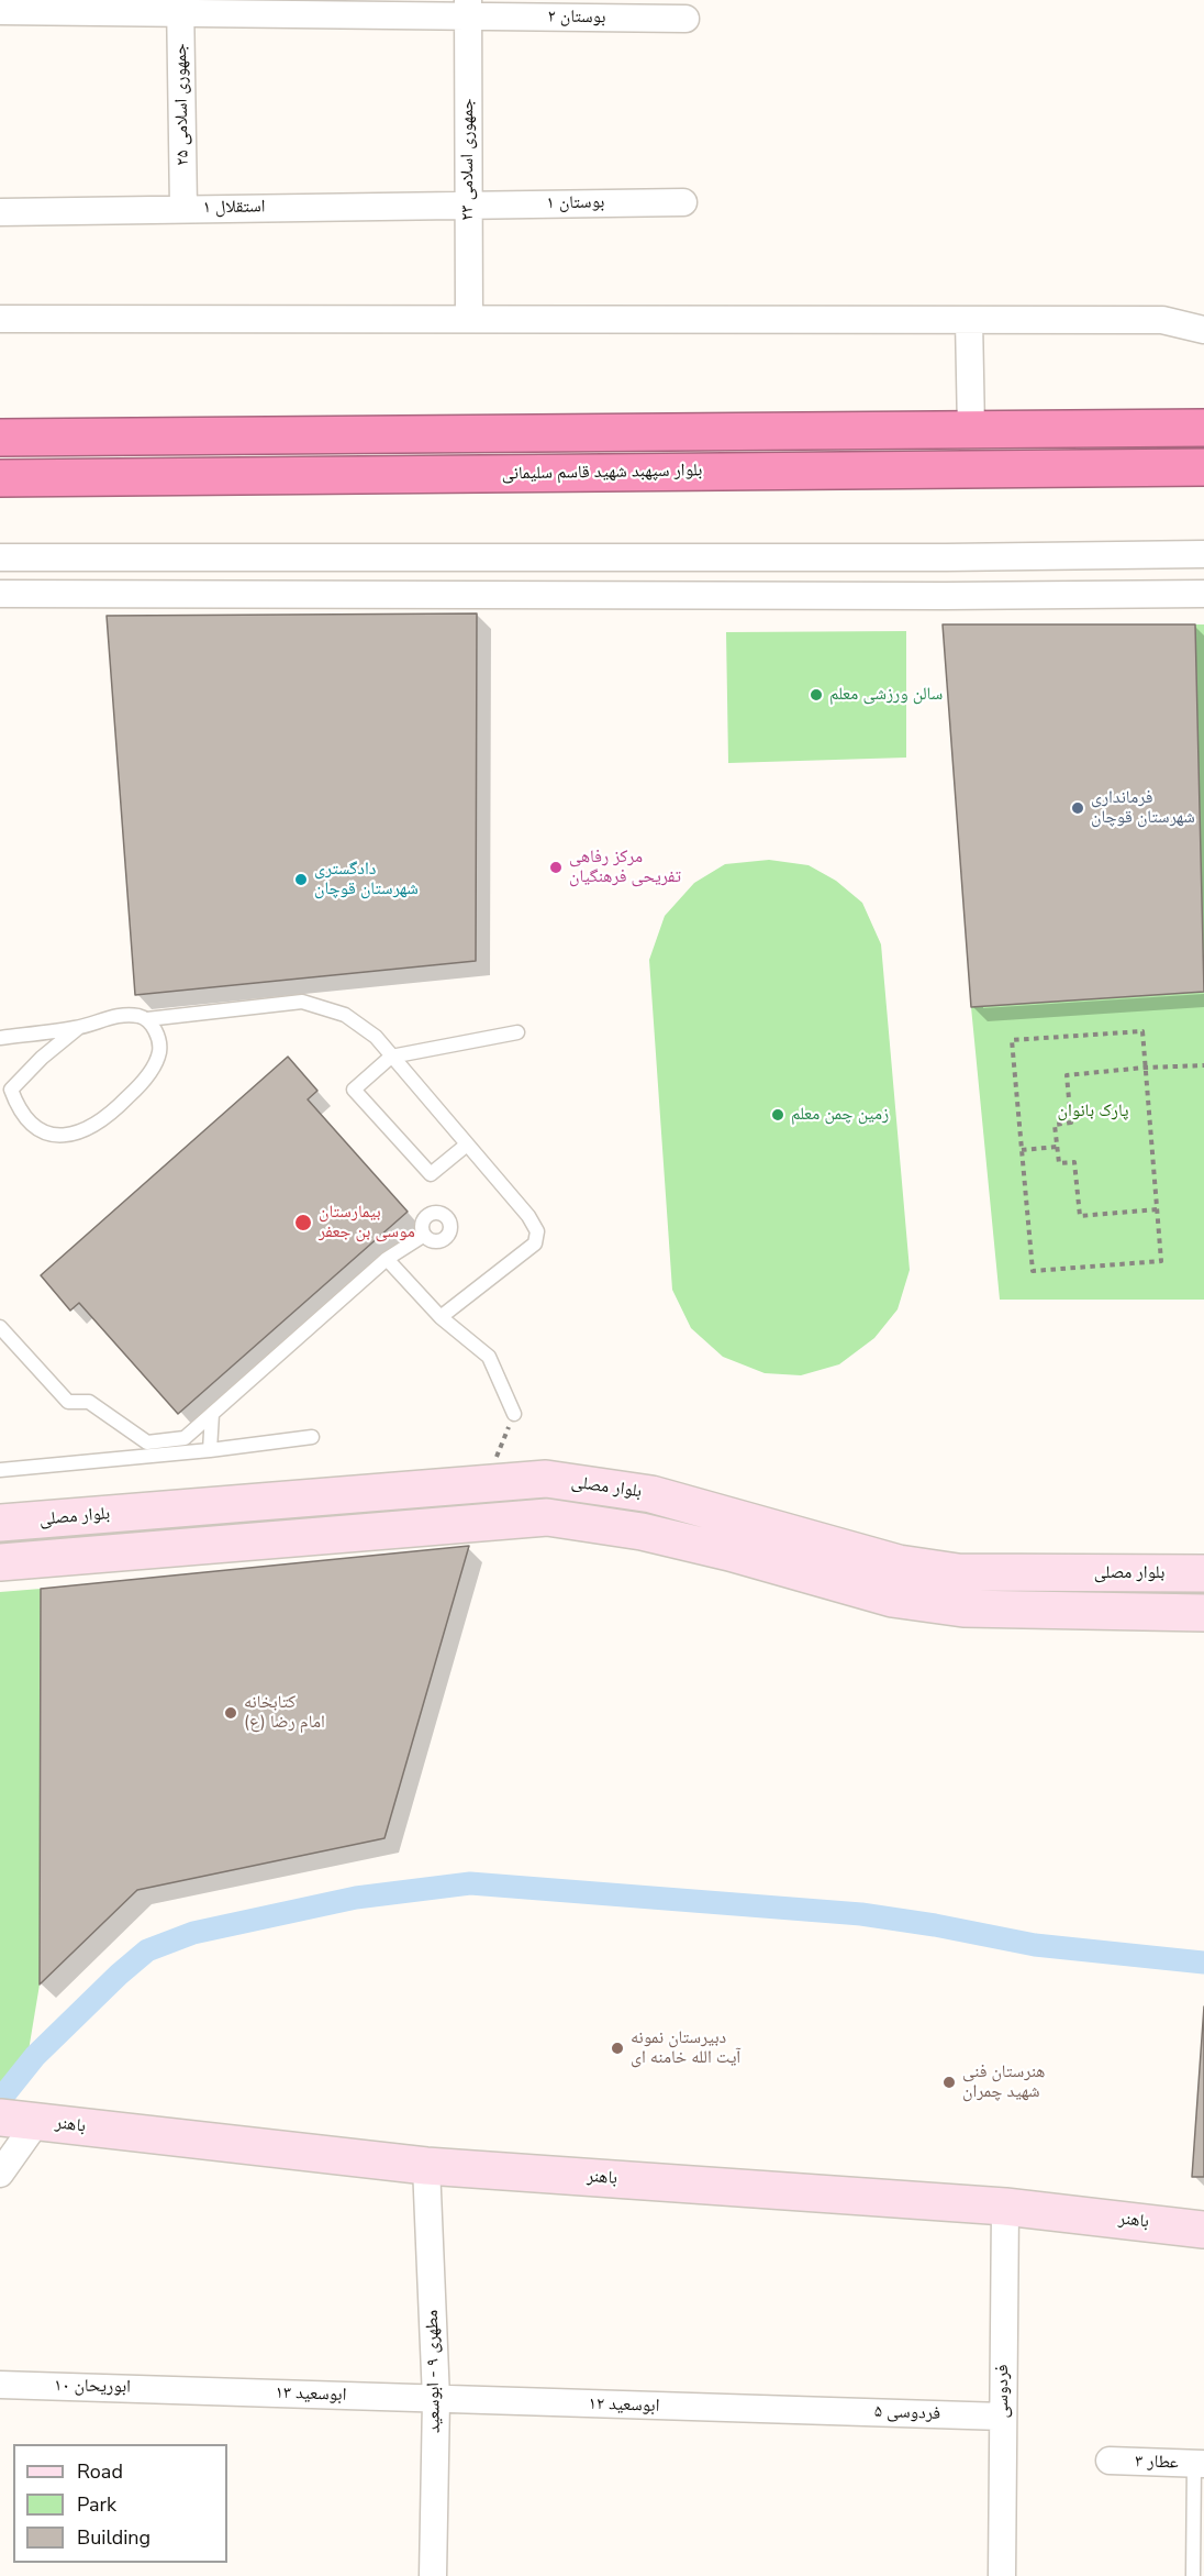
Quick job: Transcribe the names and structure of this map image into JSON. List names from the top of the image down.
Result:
{
  "streets": {
    "highway": ["بلوار سپهبد شهید قاسم سلیمانی"],
    "street": [
      "بوستان ۲",
      "جمهوری اسلامی ۲۵",
      "جمهوری اسلامی ۲۳",
      "بوستان ۱",
      "استقلال ۱",
      "بلوار مصلی",
      "باهنر",
      "مطهری ۹ - ابوسعید",
      "ابوریحان ۱۰",
      "فردوسی",
      "ابوسعید ۱۳",
      "ابوسعید ۱۲",
      "فردوسی ۵",
      "عطار ۳"
    ]
  },
  "crossings": [
    ["بوستان ۲", "جمهوری اسلامی ۲۵"],
    ["بوستان ۲", "جمهوری اسلامی ۲۳"],
    ["جمهوری اسلامی ۲۵", "استقلال ۱"],
    ["جمهوری اسلامی ۲۳", "بوستان ۱"],
    ["جمهوری اسلامی ۲۳", "استقلال ۱"],
    ["بوستان ۱", "استقلال ۱"],
    ["باهنر", "مطهری ۹ - ابوسعید"],
    ["باهنر", "فردوسی"],
    ["مطهری ۹ - ابوسعید", "ابوسعید ۱۳"],
    ["مطهری ۹ - ابوسعید", "ابوسعید ۱۲"],
    ["ابوریحان ۱۰", "ابوسعید ۱۳"],
    ["فردوسی", "فردوسی ۵"],
    ["ابوسعید ۱۳", "ابوسعید ۱۲"],
    ["ابوسعید ۱۲", "فردوسی ۵"]
  ],
  "parks": ["پارک بانوان"],
  "places": [
    "سالن ورزشی معلم",
    "فرمانداری شهرستان قوچان",
    "مرکز رفاهی تفریحی فرهنگیان",
    "دادگستری شهرستان قوچان",
    "زمین چمن معلم",
    "بیمارستان موسی بن جعفر",
    "کتابخانه امام رضا (ع)",
    "دبیرستان نمونه آیت الله خامنه ای",
    "هنرستان فنی شهید چمران"
  ],
  "legend": ["Road", "Park", "Building"]
}
